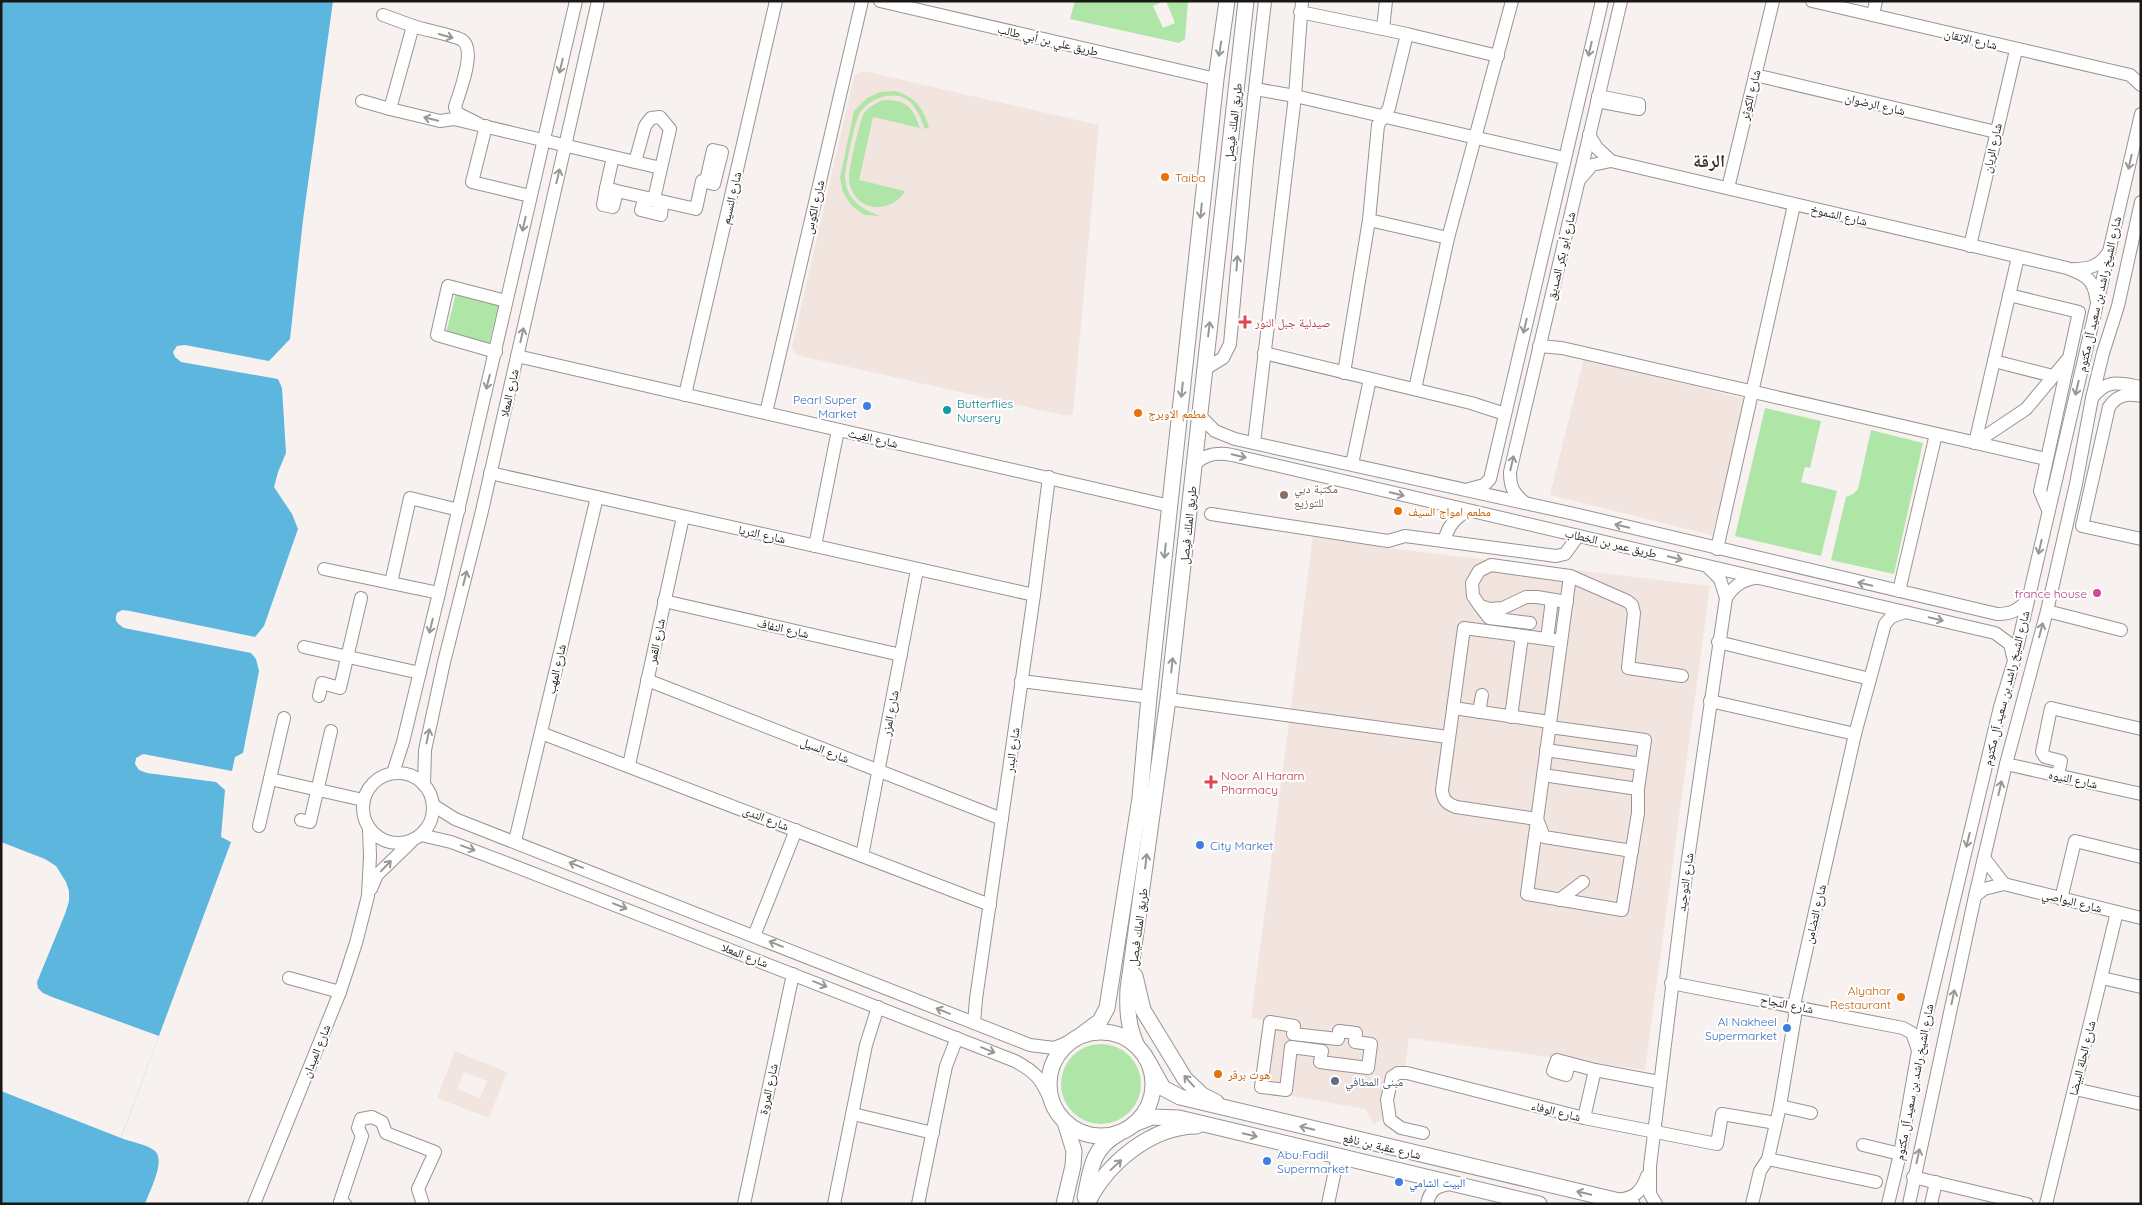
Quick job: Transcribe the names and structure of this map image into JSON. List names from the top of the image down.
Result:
{
  "streets": {
    "main road": ["طريق الملك فيصل", "شارع عقبة بن نافع"],
    "street": [
      "شارع الإتقان",
      "طريق علي بن أبي طالب",
      "شارع الكوثر",
      "شارع الرضوان",
      "شارع الريان",
      "شارع النسيم",
      "شارع الكوس",
      "شارع الشموخ",
      "شارع أبو بكر الصديق",
      "شارع الشيخ راشد بن سعيد آل مكتوم",
      "شارع المعلا",
      "شارع الغيث",
      "شارع الثريا",
      "طريق عمر بن الخطاب",
      "شارع النفاف",
      "شارع القمر",
      "شارع المهب",
      "شارع المزر",
      "شارع السيل",
      "شارع البدر",
      "شارع النيوه",
      "شارع الندى",
      "شارع التوحيد",
      "شارع البواصي",
      "شارع التضامن",
      "شارع النجاح",
      "شارع الميدان",
      "شارع الحلة البيضا",
      "شارع المروة",
      "شارع الوفاء"
    ]
  },
  "crossings": [
    ["شارع الإتقان", "شارع الريان"],
    ["طريق علي بن أبي طالب", "طريق الملك فيصل"],
    ["شارع الكوثر", "شارع الرضوان"],
    ["شارع الكوثر", "شارع الشموخ"],
    ["شارع الرضوان", "شارع الريان"],
    ["طريق الملك فيصل", "شارع المعلا"],
    ["طريق الملك فيصل", "شارع الغيث"],
    ["طريق الملك فيصل", "طريق عمر بن الخطاب"],
    ["طريق الملك فيصل", "شارع عقبة بن نافع"],
    ["شارع الريان", "شارع الشموخ"],
    ["شارع النسيم", "شارع الغيث"],
    ["شارع الكوس", "شارع الغيث"],
    ["شارع الشموخ", "شارع الشيخ راشد بن سعيد آل مكتوم"],
    ["شارع أبو بكر الصديق", "طريق عمر بن الخطاب"],
    ["شارع الشيخ راشد بن سعيد آل مكتوم", "طريق عمر بن الخطاب"],
    ["شارع الشيخ راشد بن سعيد آل مكتوم", "شارع النيوه"],
    ["شارع المعلا", "شارع الغيث"],
    ["شارع المعلا", "شارع الثريا"],
    ["شارع المعلا", "شارع المهب"],
    ["شارع المعلا", "شارع البدر"],
    ["شارع المعلا", "شارع الميدان"],
    ["شارع المعلا", "شارع المروة"],
    ["شارع المعلا", "شارع عقبة بن نافع"],
    ["شارع الغيث", "شارع البدر"],
    ["شارع الثريا", "شارع القمر"],
    ["شارع الثريا", "شارع المهب"],
    ["شارع الثريا", "شارع المزر"],
    ["شارع الثريا", "شارع البدر"],
    ["شارع النفاف", "شارع القمر"],
    ["شارع النفاف", "شارع المزر"],
    ["شارع القمر", "شارع السيل"],
    ["شارع القمر", "شارع الندى"],
    ["شارع المهب", "شارع الندى"],
    ["شارع المزر", "شارع السيل"],
    ["شارع المزر", "شارع الندى"],
    ["شارع السيل", "شارع البدر"],
    ["شارع البدر", "شارع الندى"],
    ["شارع التوحيد", "شارع النجاح"],
    ["شارع التوحيد", "شارع الوفاء"],
    ["شارع التوحيد", "شارع عقبة بن نافع"],
    ["شارع البواصي", "شارع الحلة البيضا"],
    ["شارع التضامن", "شارع النجاح"],
    ["شارع التضامن", "شارع الوفاء"]
  ],
  "districts": ["الرقة"],
  "places": {
    "other": [
      "Taiba",
      "Pearl Super Market",
      "Butterflies Nursery",
      "مطعم الاوبرج",
      "مكتبة دبي للتوزيع",
      "مطعم امواج السيف",
      "france house",
      "City Market",
      "Alyahar Restaurant",
      "Al Nakheel Supermarket",
      "هوت برقر",
      "مبنى المطافي",
      "Abu Fadil Supermarket",
      "البيت الشامي"
    ],
    "health": ["صيدلية جبل النور", "Noor Al Haram Pharmacy"]
  }
}
